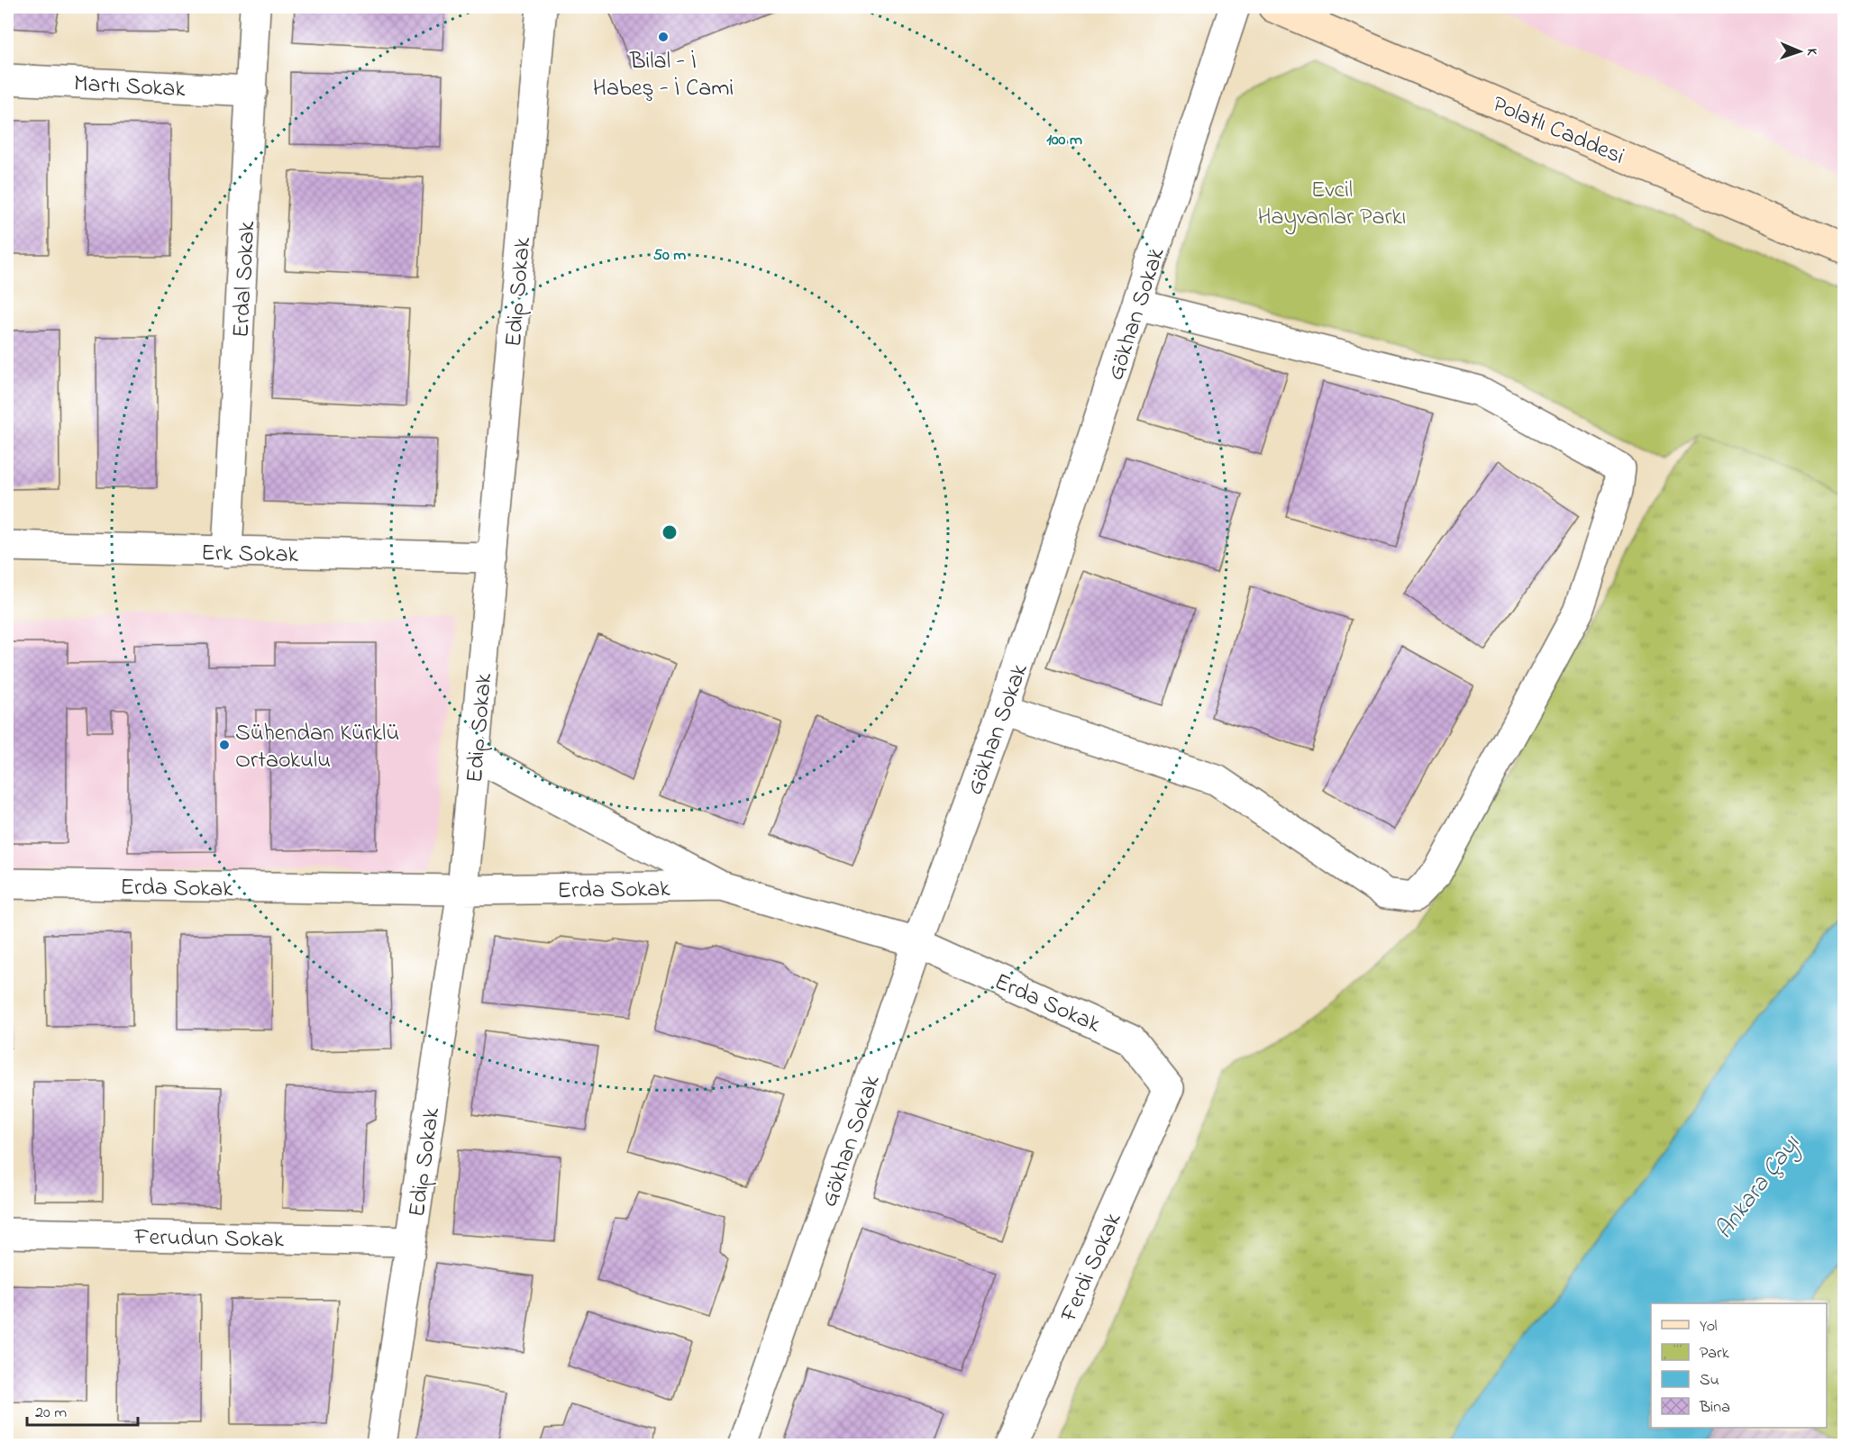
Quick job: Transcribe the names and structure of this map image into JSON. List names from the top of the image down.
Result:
{
  "streets": {
    "street": [
      "Martı Sokak",
      "Polatlı Caddesi",
      "Erdal Sokak",
      "Edip Sokak",
      "Gökhan Sokak",
      "Erk Sokak",
      "Erda Sokak",
      "Ferudun Sokak",
      "Ferdi Sokak"
    ]
  },
  "crossings": [
    ["Martı Sokak", "Erdal Sokak"],
    ["Erdal Sokak", "Erk Sokak"],
    ["Edip Sokak", "Erk Sokak"],
    ["Edip Sokak", "Erda Sokak"],
    ["Edip Sokak", "Ferudun Sokak"],
    ["Gökhan Sokak", "Erda Sokak"],
    ["Erda Sokak", "Ferdi Sokak"]
  ],
  "water": ["Ankara Çayı"],
  "parks": ["Evcil Hayvanlar Parkı"],
  "places": ["Bilal - İ Habeş - İ Cami", "Sühendan Kürklü Ortaokulu"],
  "legend": [
    "Yol",
    "Park",
    "Su",
    "Bina"
  ],
  "scale_bar": "20 m",
  "north": "right",
  "rings": ["100 m", "50 m"]
}
